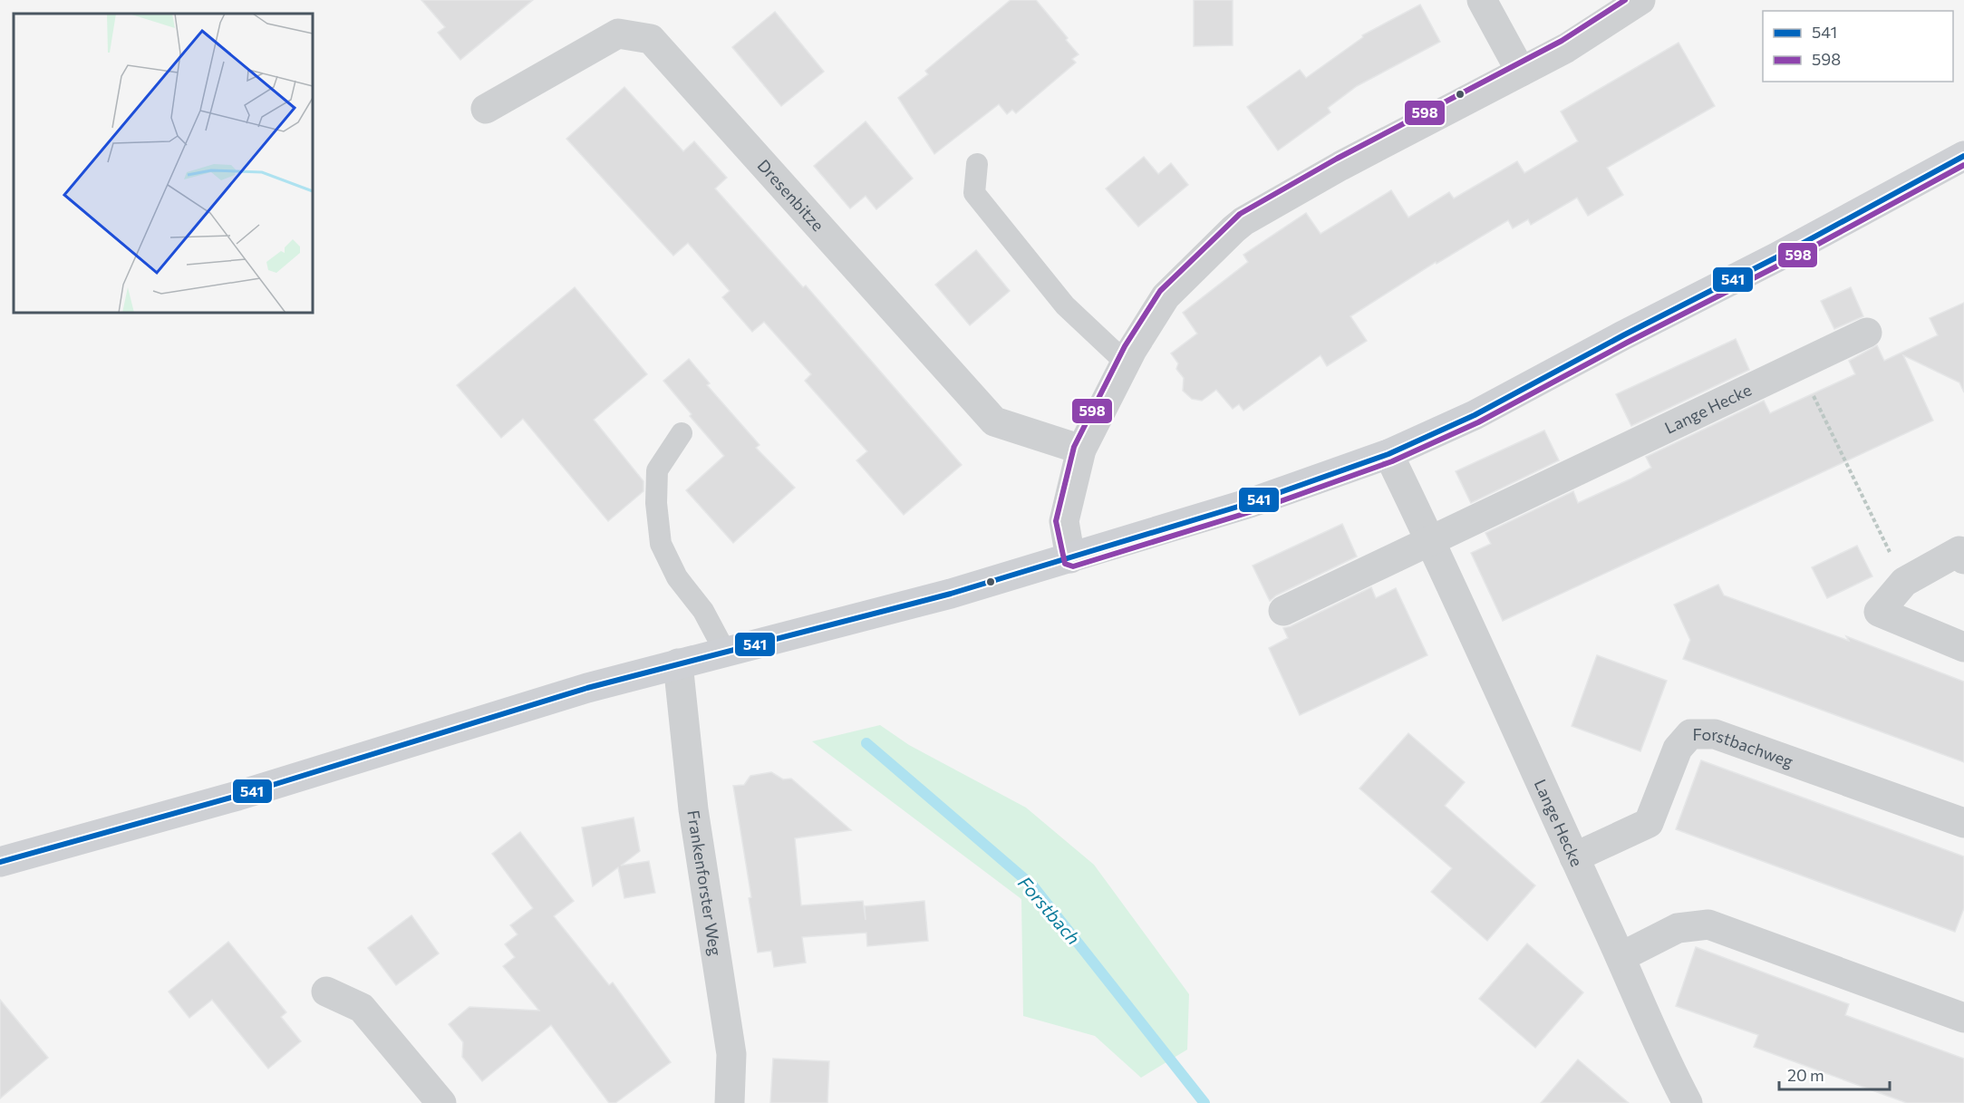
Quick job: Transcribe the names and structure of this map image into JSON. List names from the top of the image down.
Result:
{
  "streets": {
    "street": [
      "Dresenbitze",
      "Lange Hecke",
      "Forstbachweg",
      "Frankenforster Weg"
    ]
  },
  "crossings": [
    ["Lange Hecke", "Forstbachweg"]
  ],
  "water": ["Forstbach"],
  "lines": ["transit line 598", "transit line 541"],
  "legend": ["541", "598"],
  "scale_bar": "20 m"
}
